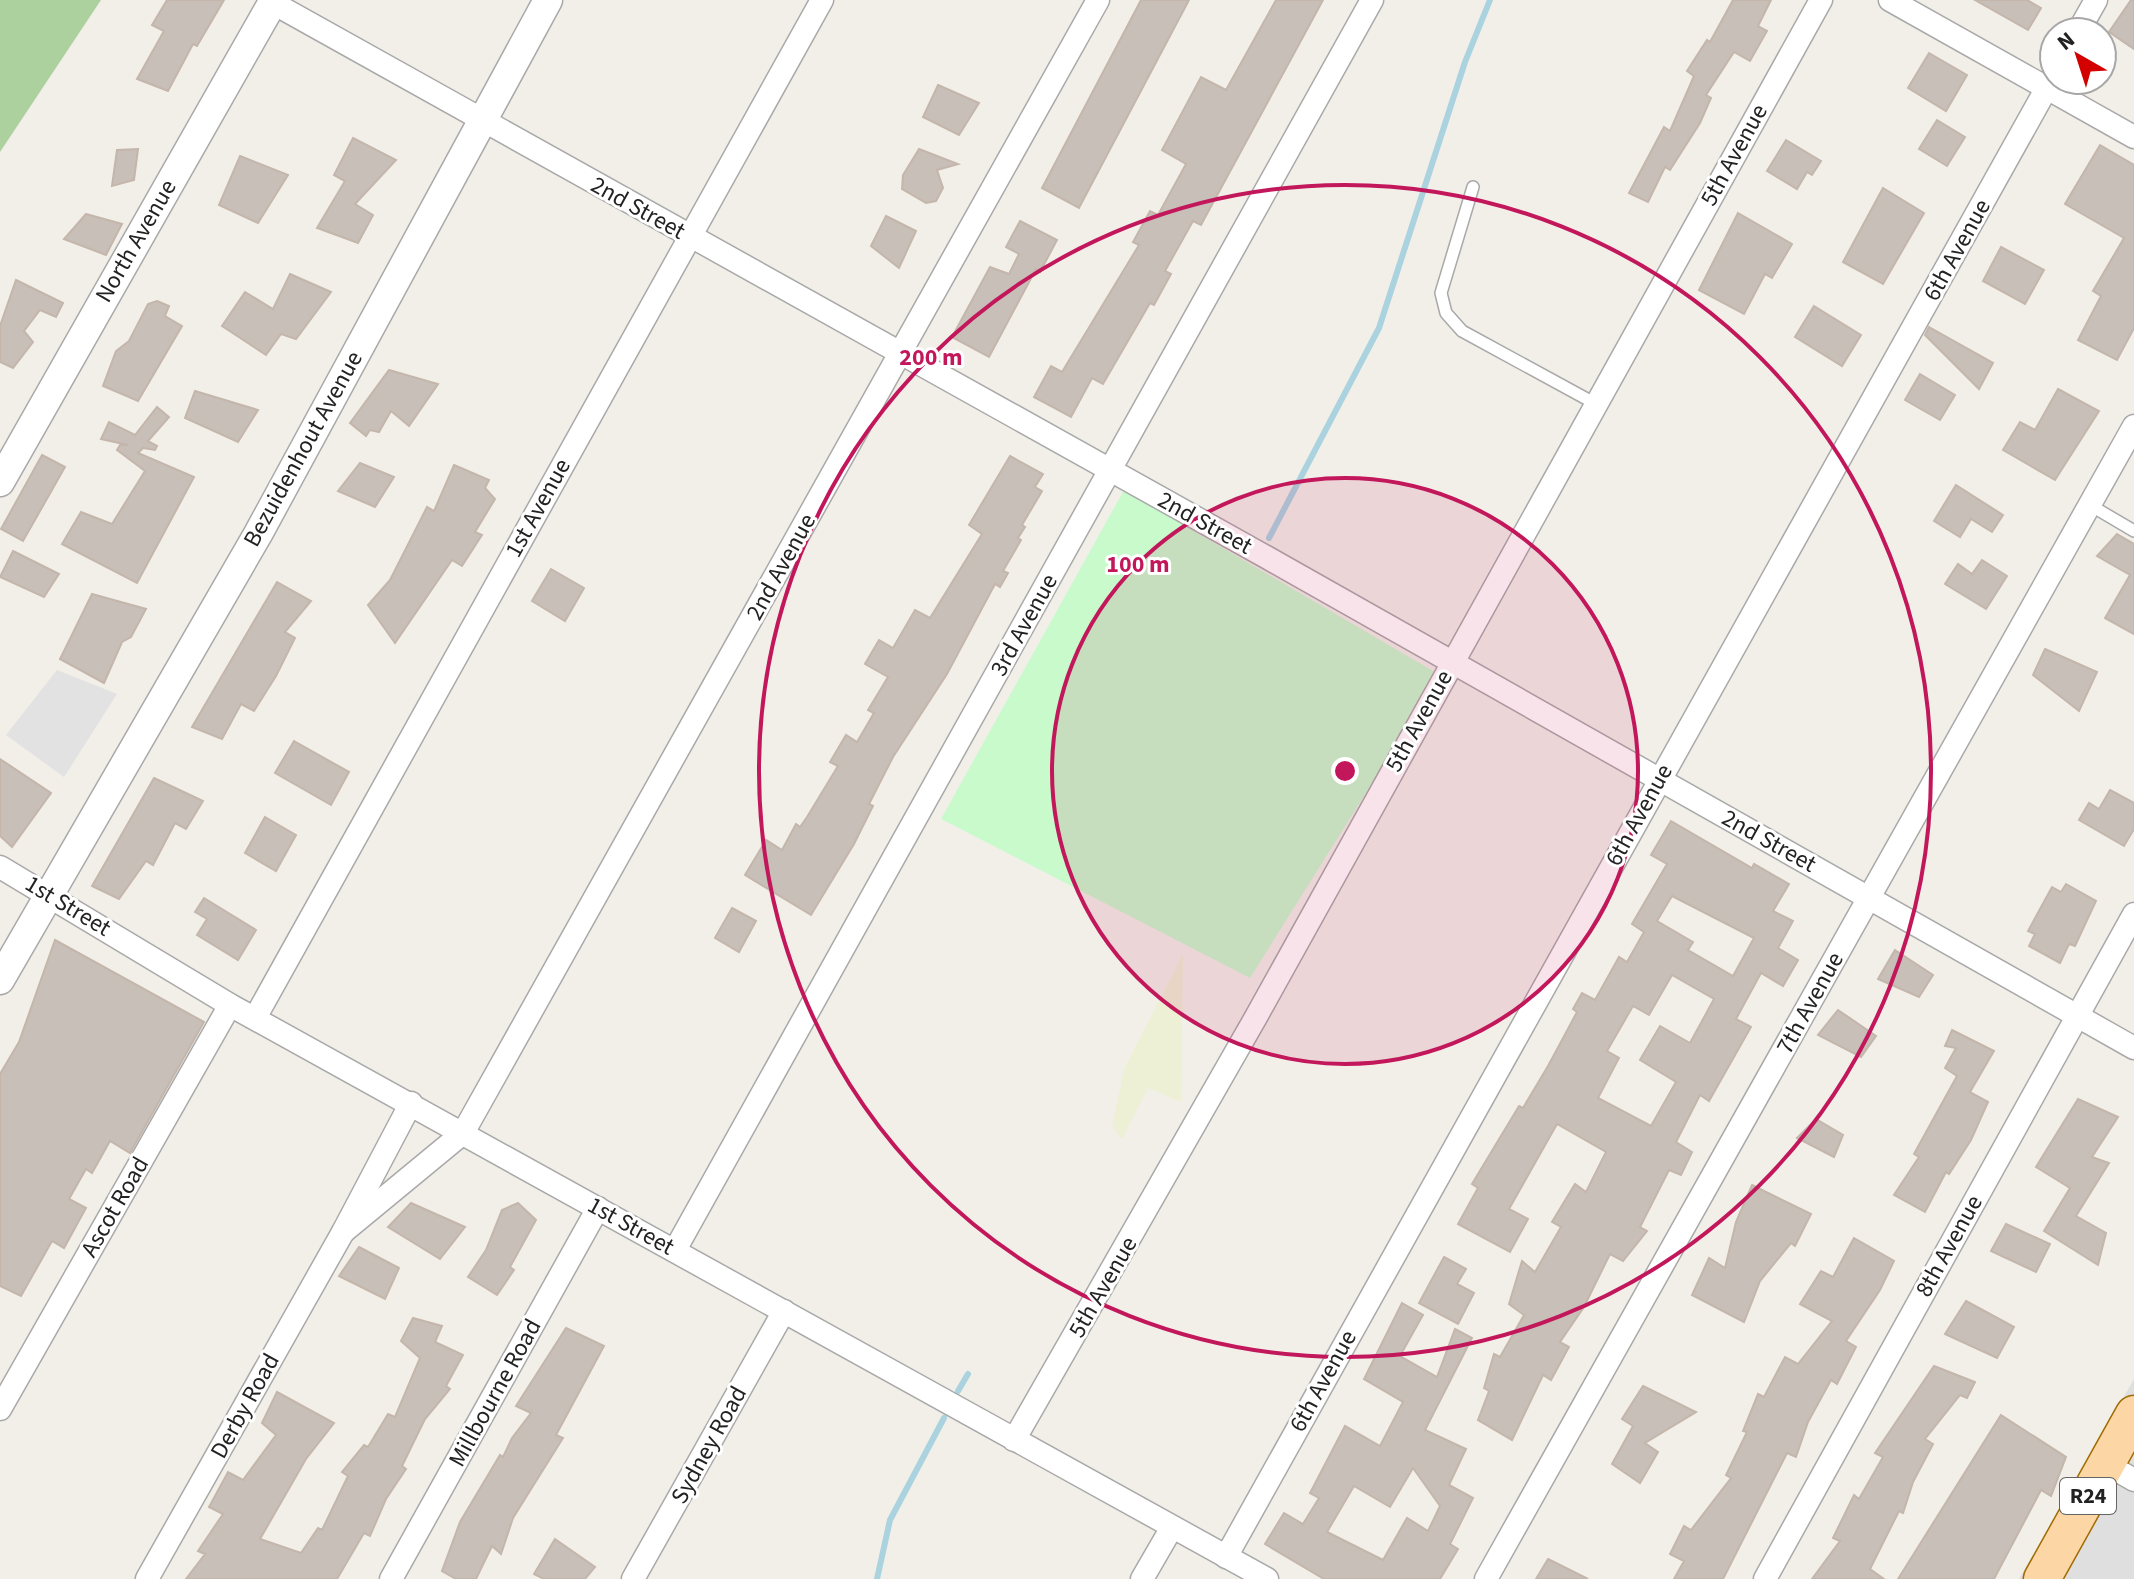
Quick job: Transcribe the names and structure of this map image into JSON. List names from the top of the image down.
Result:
{
  "streets": {
    "main road": ["R24"],
    "street": [
      "5th Avenue",
      "2nd Street",
      "North Avenue",
      "6th Avenue",
      "Bezuidenhout Avenue",
      "1st Avenue",
      "2nd Avenue",
      "3rd Avenue",
      "1st Street",
      "7th Avenue",
      "Ascot Road",
      "8th Avenue",
      "Millbourne Road",
      "Derby Road",
      "Sydney Road"
    ]
  },
  "crossings": [
    ["5th Avenue", "2nd Street"],
    ["5th Avenue", "1st Street"],
    ["2nd Street", "North Avenue"],
    ["2nd Street", "6th Avenue"],
    ["2nd Street", "Bezuidenhout Avenue"],
    ["2nd Street", "1st Avenue"],
    ["2nd Street", "2nd Avenue"],
    ["2nd Street", "3rd Avenue"],
    ["2nd Street", "7th Avenue"],
    ["2nd Street", "8th Avenue"],
    ["6th Avenue", "1st Street"],
    ["Bezuidenhout Avenue", "1st Street"],
    ["1st Avenue", "1st Street"],
    ["2nd Avenue", "1st Street"],
    ["2nd Avenue", "Derby Road"],
    ["3rd Avenue", "1st Street"],
    ["1st Street", "Ascot Road"],
    ["1st Street", "Millbourne Road"],
    ["1st Street", "Derby Road"],
    ["1st Street", "Sydney Road"]
  ],
  "north": "top left",
  "rings": ["200 m", "100 m"]
}
